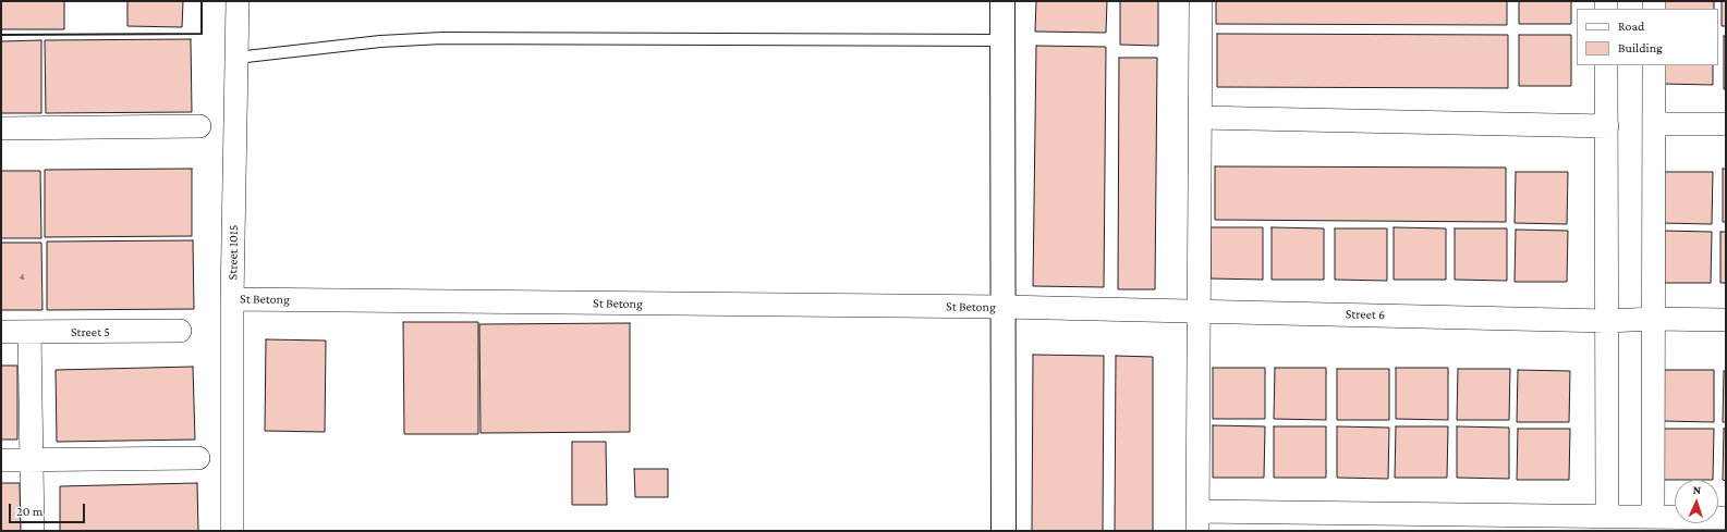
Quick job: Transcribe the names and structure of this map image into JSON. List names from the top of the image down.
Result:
{
  "streets": {
    "street": [
      "Street 1015",
      "St Betong",
      "Street 6",
      "Street 5"
    ]
  },
  "crossings": [
    ["Street 1015", "St Betong"],
    ["St Betong", "Street 6"]
  ],
  "house_numbers": ["4"],
  "legend": ["Road", "Building"],
  "scale_bar": "20 m",
  "north": "top"
}
